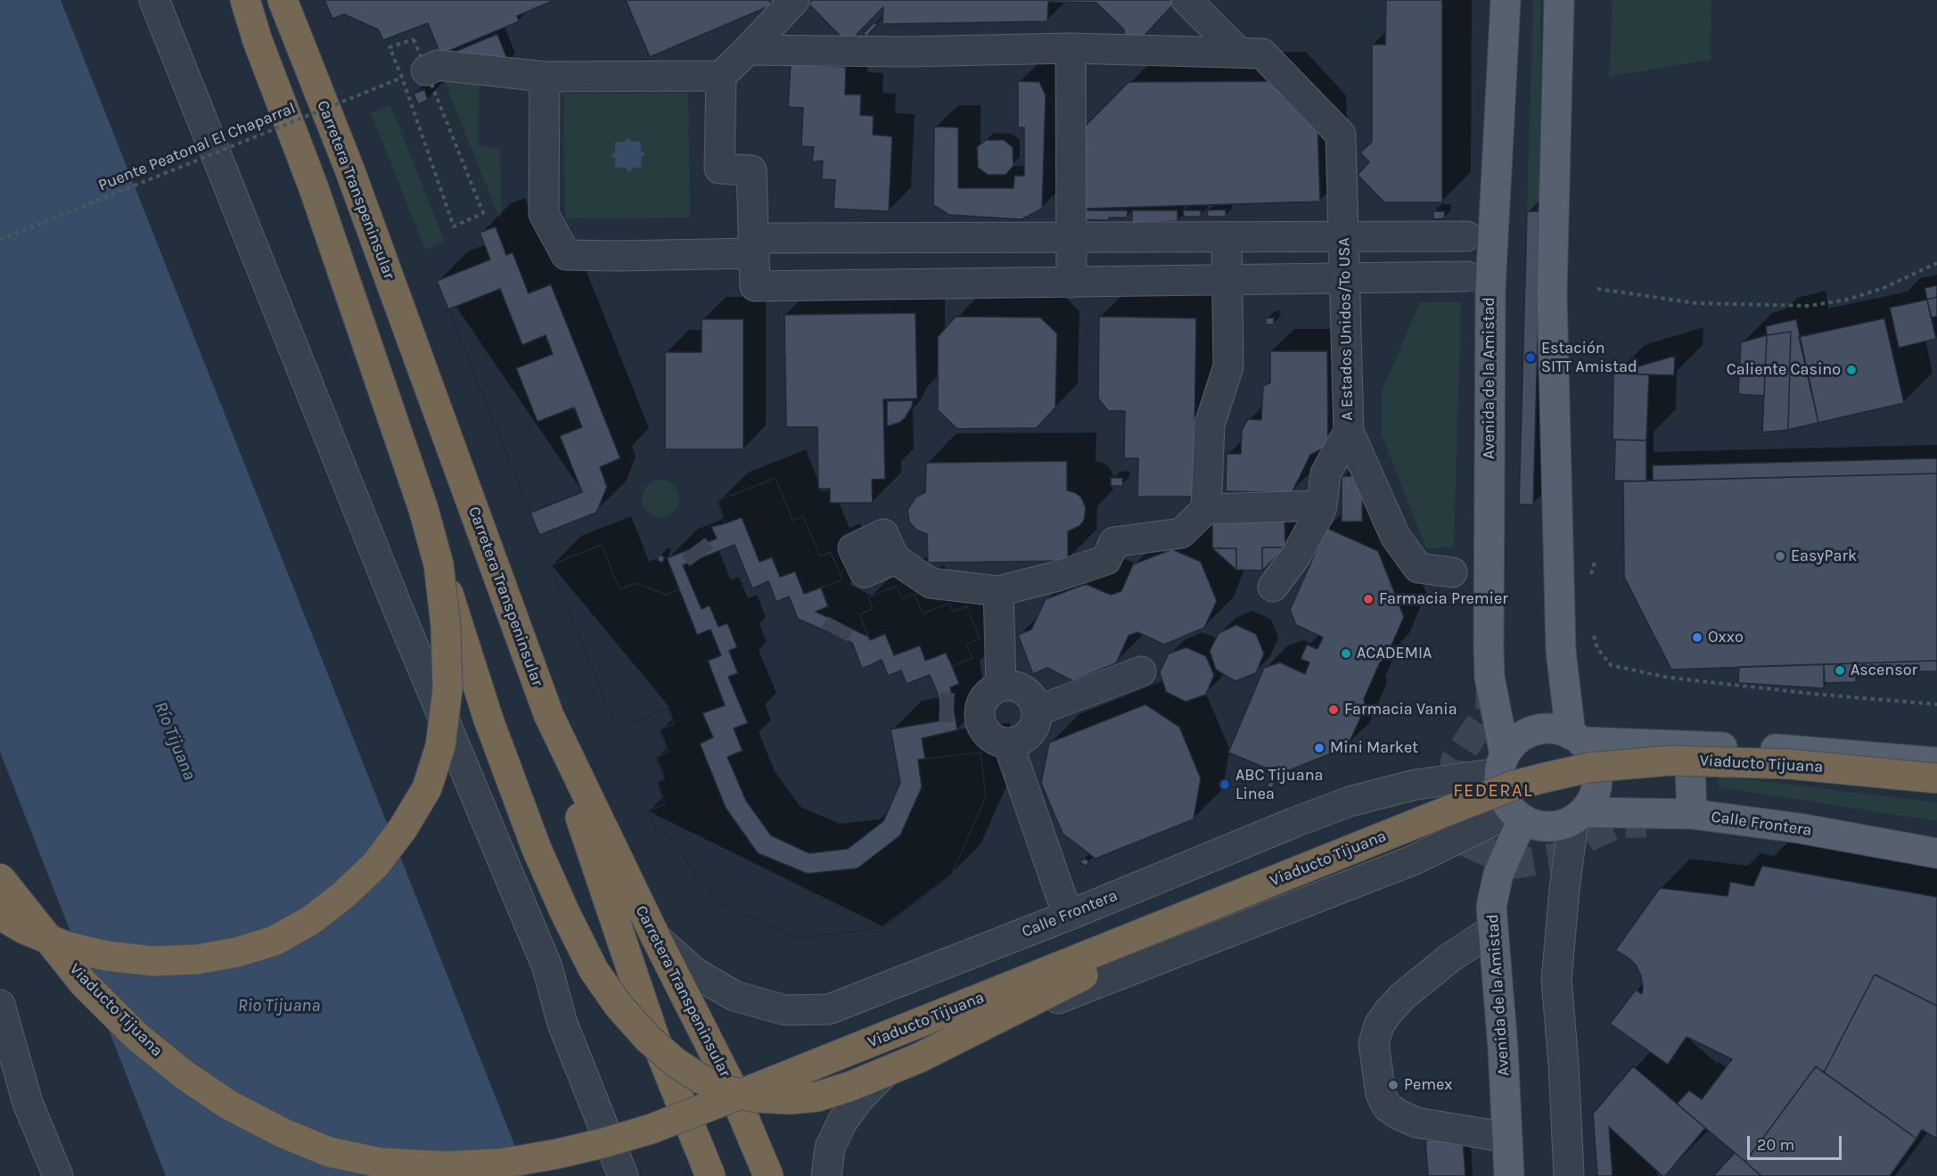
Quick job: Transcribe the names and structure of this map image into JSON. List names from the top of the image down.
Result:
{
  "streets": {
    "highway": ["Carretera Transpeninsular", "Viaducto Tijuana"],
    "main road": ["Avenida de la Amistad", "Calle Frontera"],
    "street": ["A Estados Unidos/To USA"],
    "path": ["Puente Peatonal El Chaparral"]
  },
  "crossings": [
    ["Carretera Transpeninsular", "Calle Frontera"],
    ["Avenida de la Amistad", "Calle Frontera"]
  ],
  "districts": ["FEDERAL"],
  "water": ["Río Tijuana", "Rio Tijuana"],
  "places": [
    "Estación SITT Amistad",
    "Caliente Casino",
    "EasyPark",
    "Farmacia Premier",
    "Oxxo",
    "ACADEMIA",
    "Ascensor",
    "Farmacia Vania",
    "Mini Market",
    "ABC Tijuana Linea",
    "Pemex"
  ],
  "scale_bar": "20 m"
}
